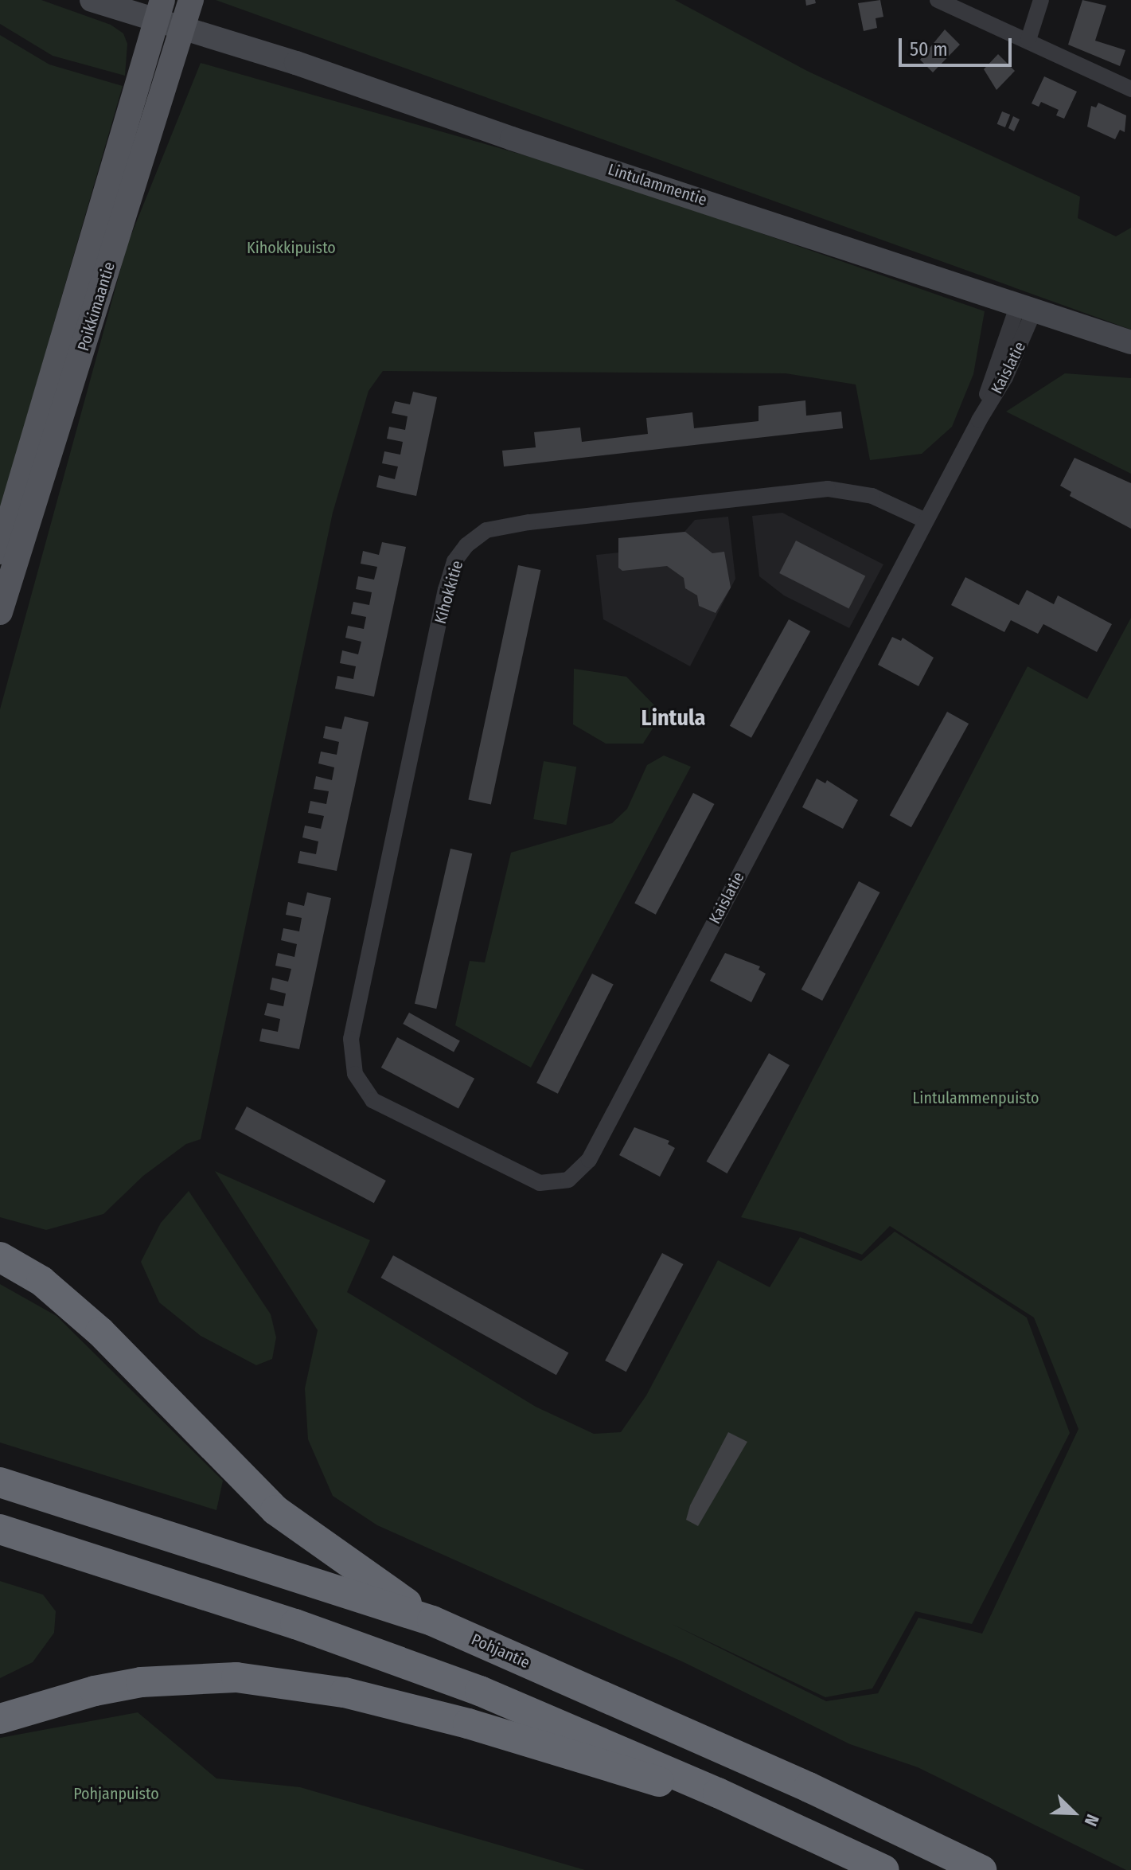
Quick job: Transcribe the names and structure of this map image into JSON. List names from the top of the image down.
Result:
{
  "streets": {
    "highway": ["Pohjantie"],
    "main road": ["Poikkimaantie"],
    "street": ["Lintulammentie", "Kaislatie", "Kihokkitie"]
  },
  "crossings": [
    ["Lintulammentie", "Poikkimaantie"],
    ["Lintulammentie", "Kaislatie"],
    ["Kaislatie", "Kihokkitie"]
  ],
  "districts": ["Lintula"],
  "parks": ["Kihokkipuisto", "Lintulammenpuisto", "Pohjanpuisto"],
  "scale_bar": "50 m",
  "north": "bottom right"
}
